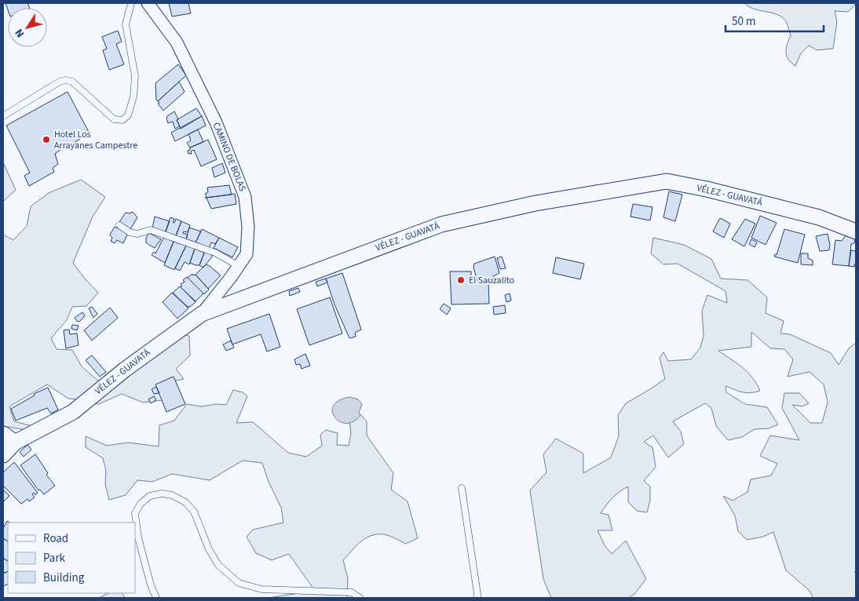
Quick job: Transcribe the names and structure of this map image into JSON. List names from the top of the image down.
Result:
{
  "streets": {
    "street": ["CAMINO DE BOLAS", "VÉLEZ - GUAVATÁ"]
  },
  "crossings": [
    ["CAMINO DE BOLAS", "VÉLEZ - GUAVATÁ"]
  ],
  "places": ["Hotel Los Arrayanes Campestre", "El Sauzalito"],
  "legend": ["Road", "Park", "Building"],
  "scale_bar": "50 m",
  "north": "bottom left"
}
